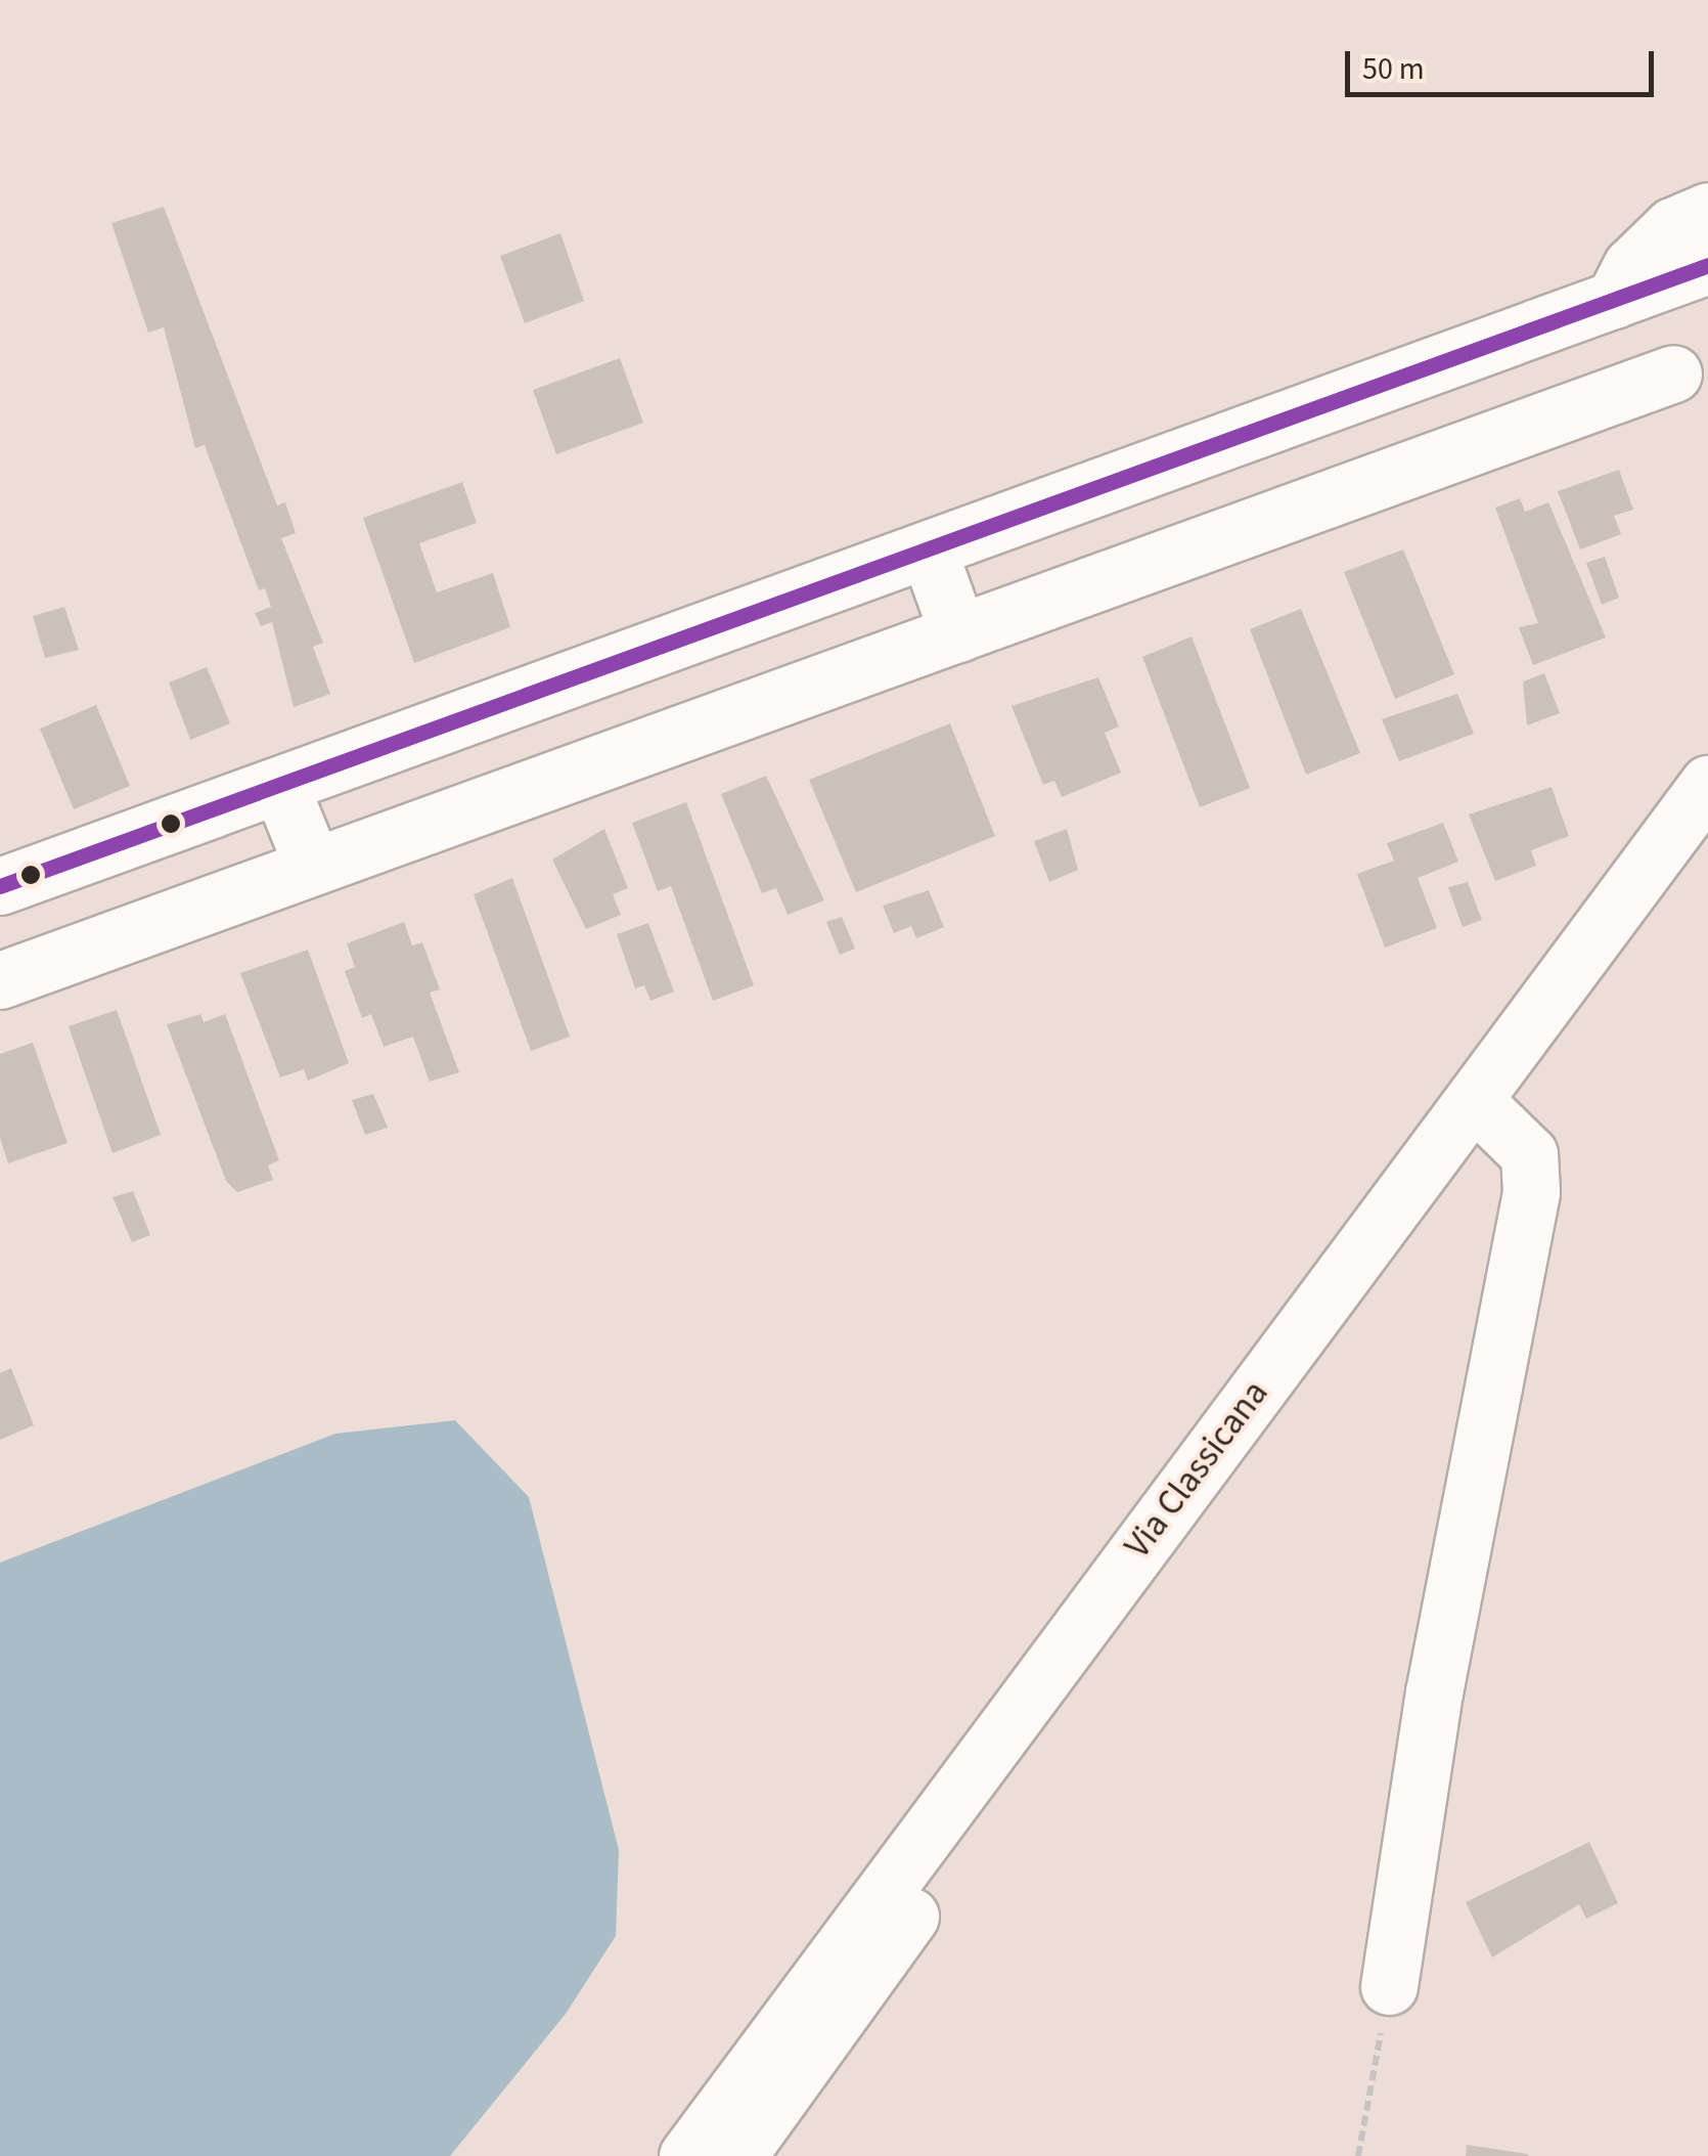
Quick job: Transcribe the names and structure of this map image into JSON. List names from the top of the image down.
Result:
{
  "streets": {
    "main road": ["Via Classicana"]
  },
  "scale_bar": "50 m"
}
